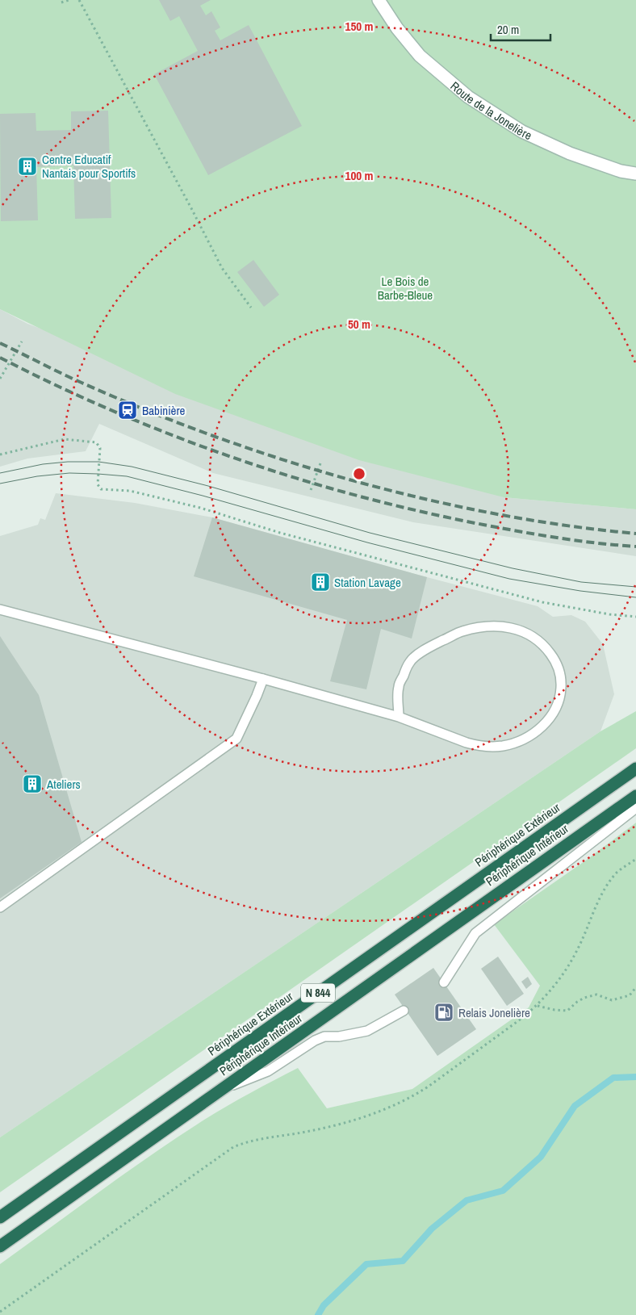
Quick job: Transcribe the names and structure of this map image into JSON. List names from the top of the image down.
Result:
{
  "streets": {
    "highway": ["Périphérique Extérieur", "Périphérique Intérieur", "N 844"],
    "street": ["Route de la Jonelière"]
  },
  "parks": ["Le Bois de Barbe-Bleue"],
  "places": {
    "building": ["Centre Educatif Nantais pour Sportifs", "Station Lavage", "Ateliers"],
    "station": ["Babinière"],
    "fuel station": ["Relais Jonelière"]
  },
  "scale_bar": "20 m",
  "rings": ["150 m", "100 m", "50 m"]
}
